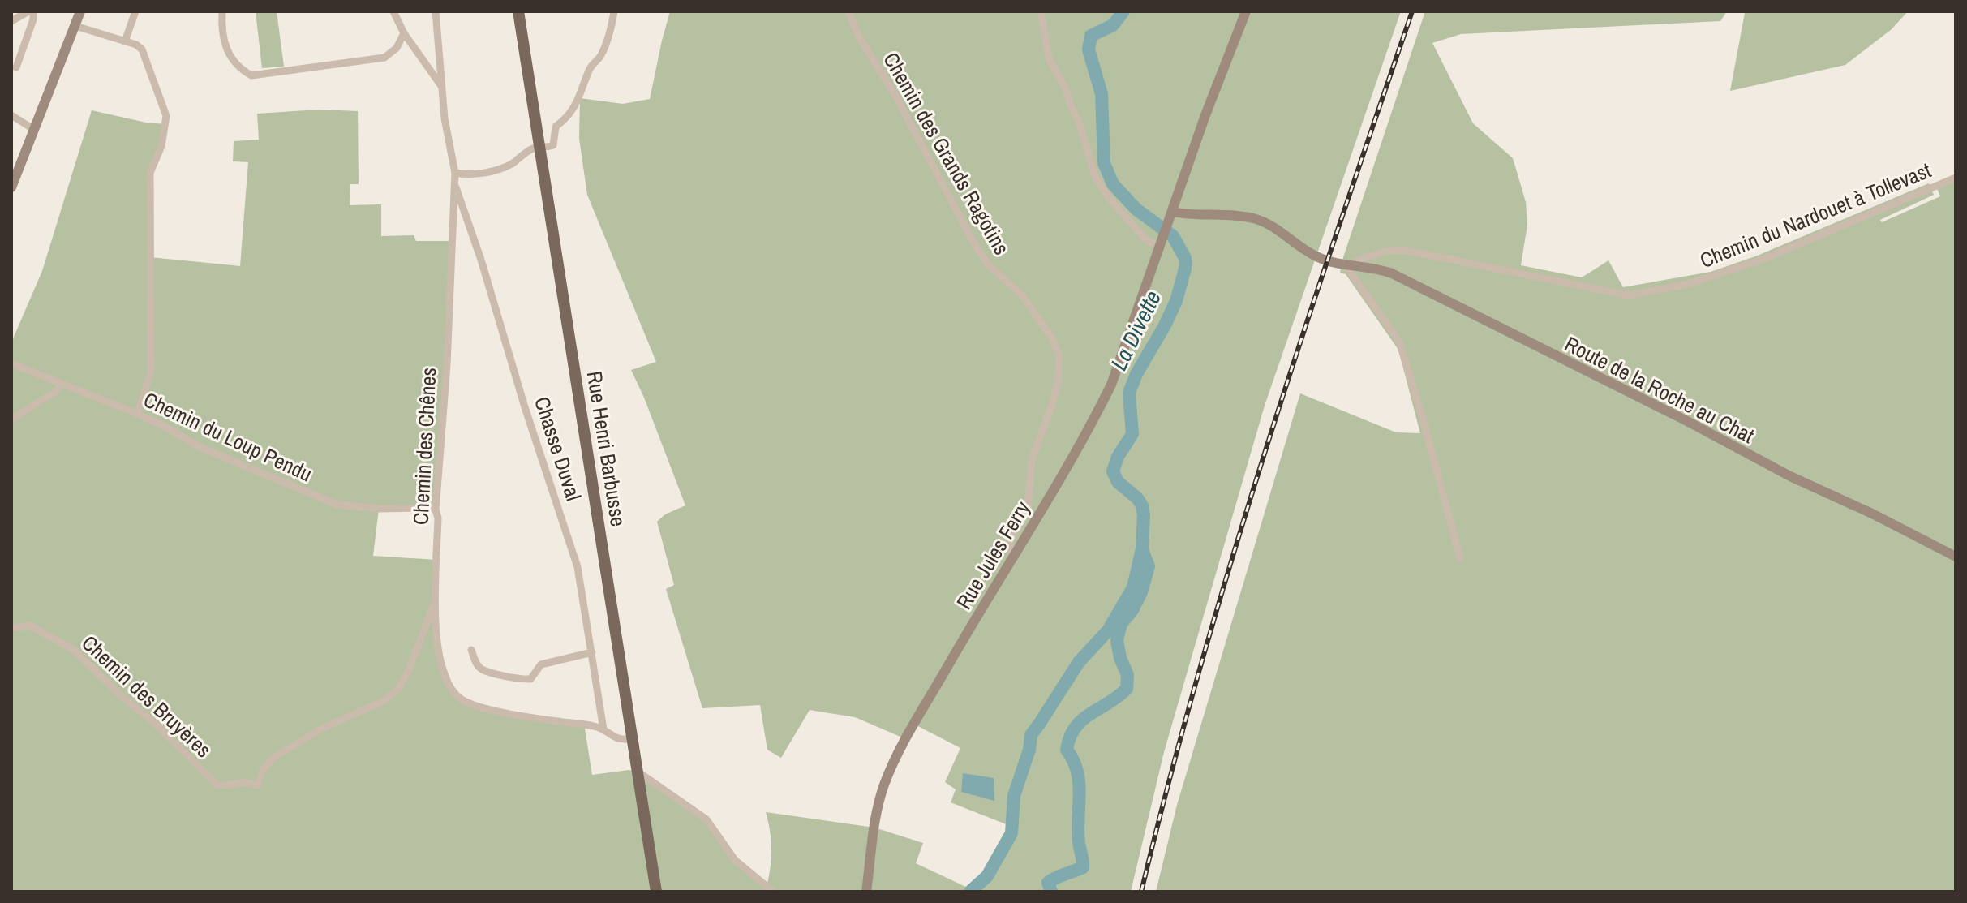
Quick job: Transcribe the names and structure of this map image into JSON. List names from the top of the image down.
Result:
{
  "streets": {
    "main road": ["Route de la Roche au Chat", "Rue Henri Barbusse", "Rue Jules Ferry"],
    "street": [
      "Chemin des Grands Ragotins",
      "Chemin du Nardouet à Tollevast",
      "Chemin du Loup Pendu",
      "Chemin des Chênes",
      "Chasse Duval",
      "Chemin des Bruyères"
    ]
  },
  "crossings": [
    ["Chemin des Grands Ragotins", "Rue Jules Ferry"],
    ["Chemin du Nardouet à Tollevast", "Route de la Roche au Chat"],
    ["Route de la Roche au Chat", "Rue Jules Ferry"],
    ["Chemin du Loup Pendu", "Chemin des Chênes"],
    ["Chemin des Chênes", "Chasse Duval"],
    ["Chemin des Chênes", "Rue Henri Barbusse"],
    ["Chemin des Chênes", "Chemin des Bruyères"]
  ],
  "water": ["La Divette"]
}
